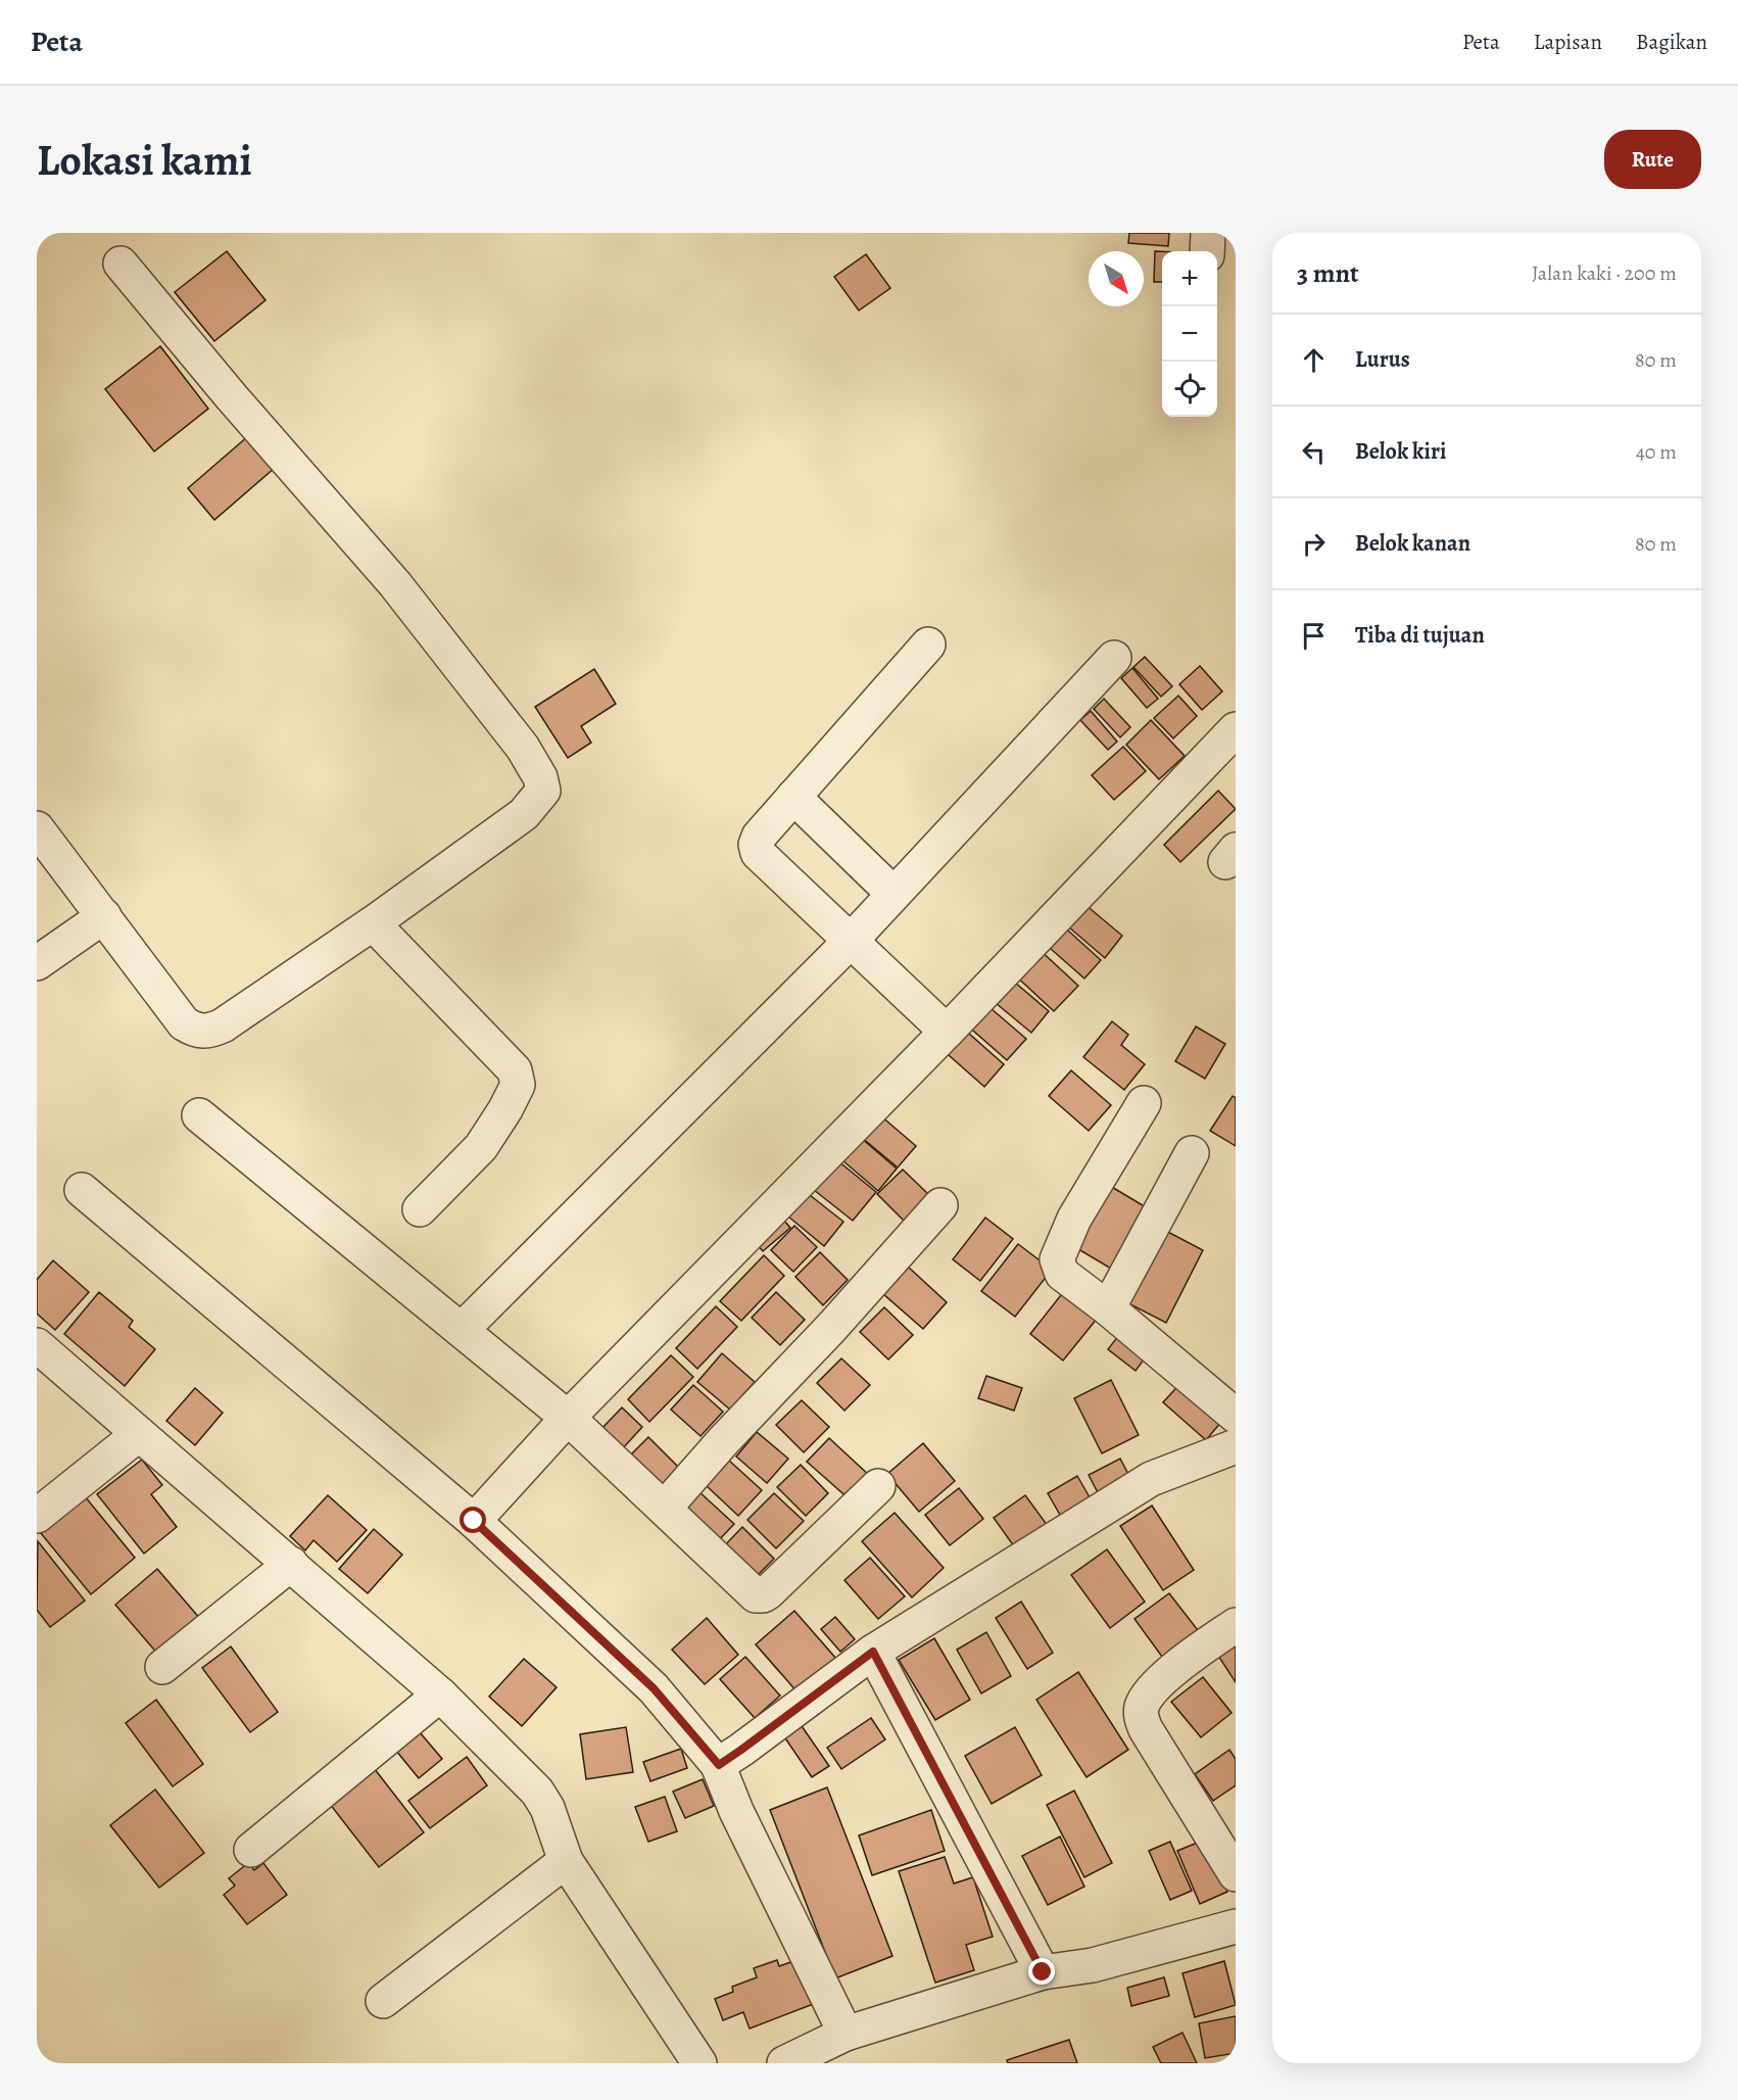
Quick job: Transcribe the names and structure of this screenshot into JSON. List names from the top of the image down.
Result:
{
  "north": "bottom right",
  "page": {
    "header": "Peta",
    "nav": ["Peta", "Lapisan", "Bagikan"],
    "buttons": "Rute",
    "title": "Lokasi kami",
    "heading": ["3 mnt", "Jalan kaki · 200 m"],
    "map_buttons": ["+", "−"],
    "list": [
      ["Lurus", "80 m"],
      ["Belok kiri", "40 m"],
      ["Belok kanan", "80 m"],
      "Tiba di tujuan"
    ]
  }
}
